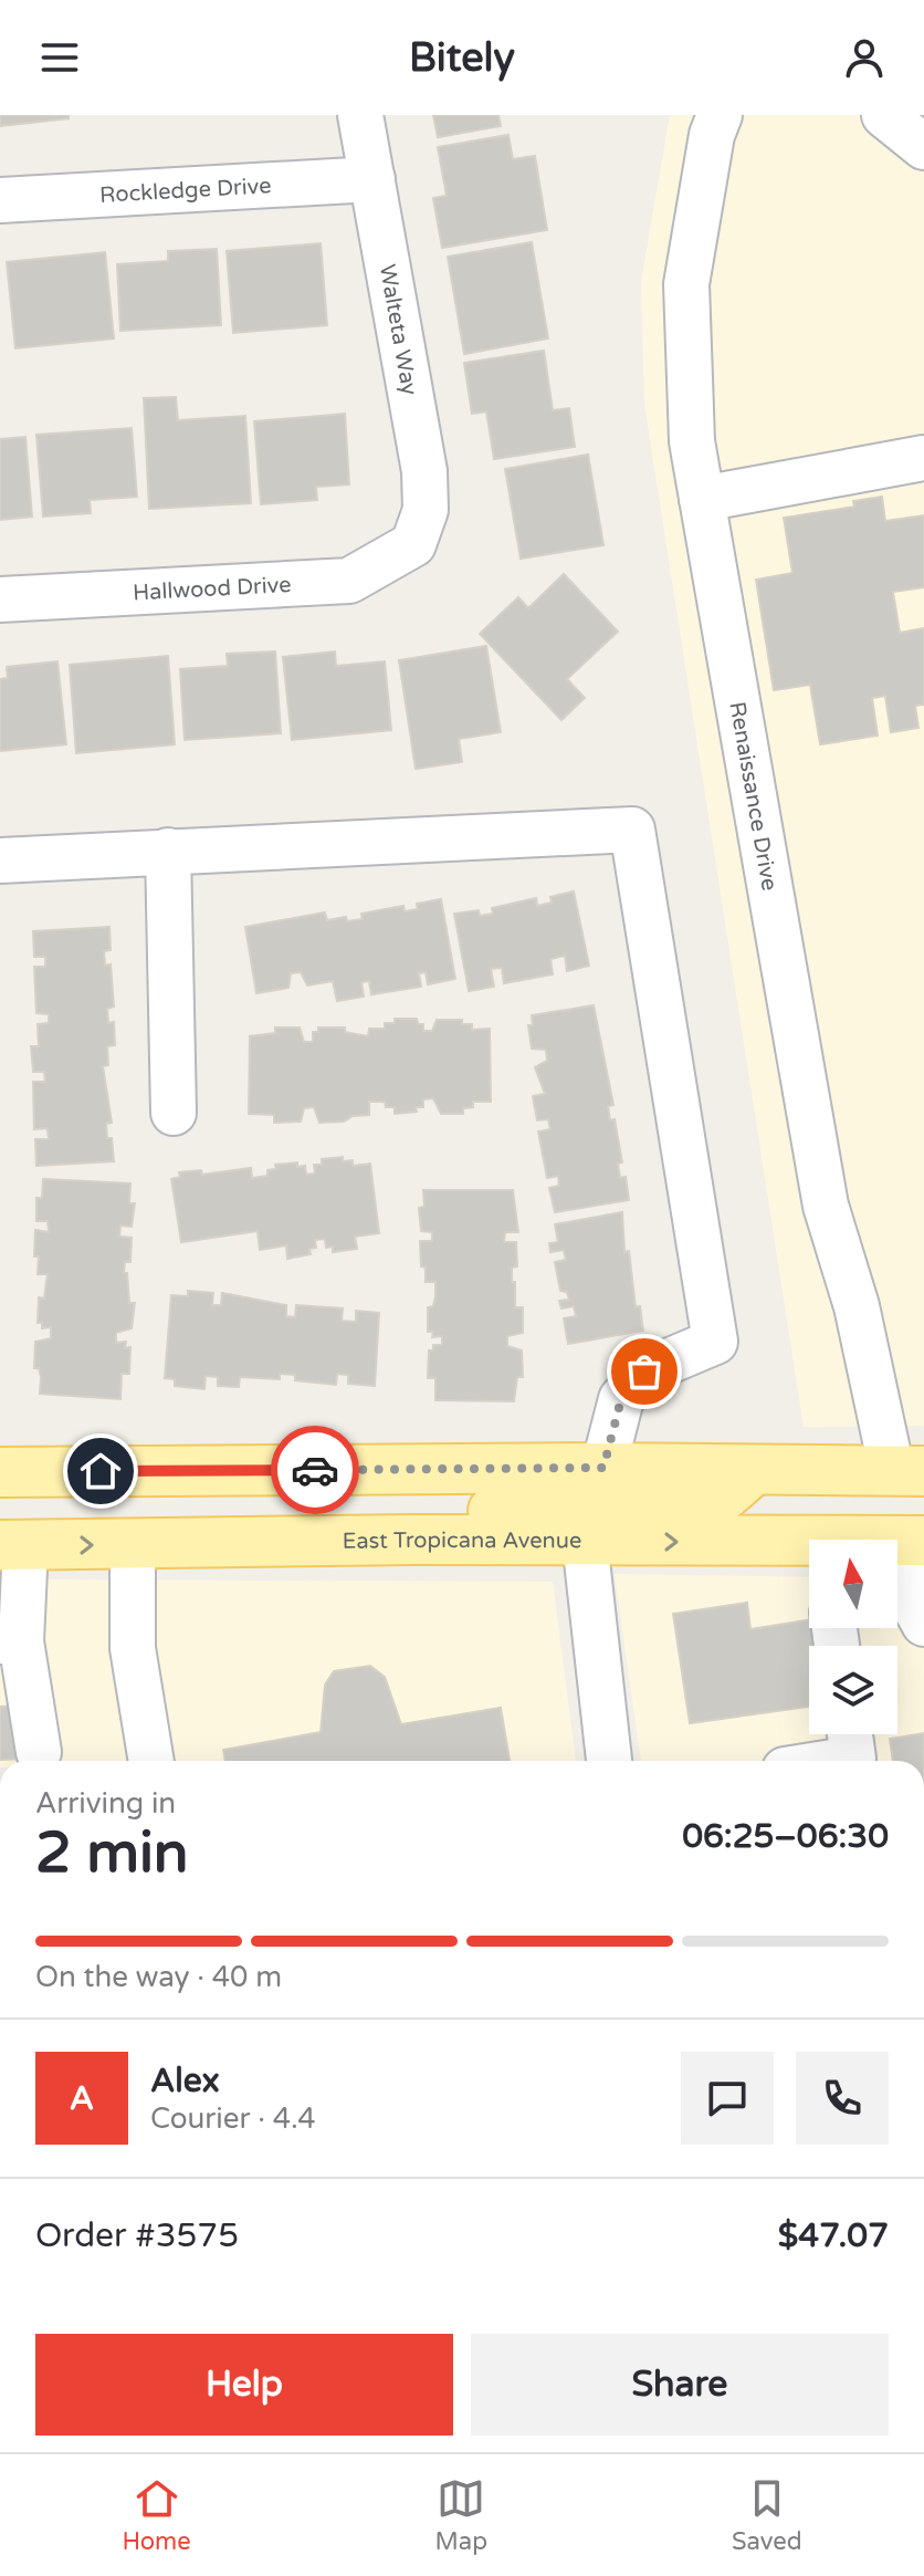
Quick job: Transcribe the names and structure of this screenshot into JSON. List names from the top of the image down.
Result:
{
  "streets": {
    "main road": ["East Tropicana Avenue"],
    "street": [
      "Rockledge Drive",
      "Walteta Way",
      "Hallwood Drive",
      "Renaissance Drive"
    ]
  },
  "crossings": [
    ["Rockledge Drive", "Walteta Way"],
    ["Walteta Way", "Hallwood Drive"]
  ],
  "north": "top",
  "page": {
    "header": "Bitely",
    "heading": ["2 min", "Arriving in", "06:25–06:30"],
    "panel": [
      "Alex",
      "Courier · 4.4",
      "Order #3575",
      "$47.07"
    ],
    "bar": "On the way · 40 m",
    "round": "A",
    "buttons": ["Help", "Share"],
    "tabs": ["Home", "Map", "Saved"]
  }
}
